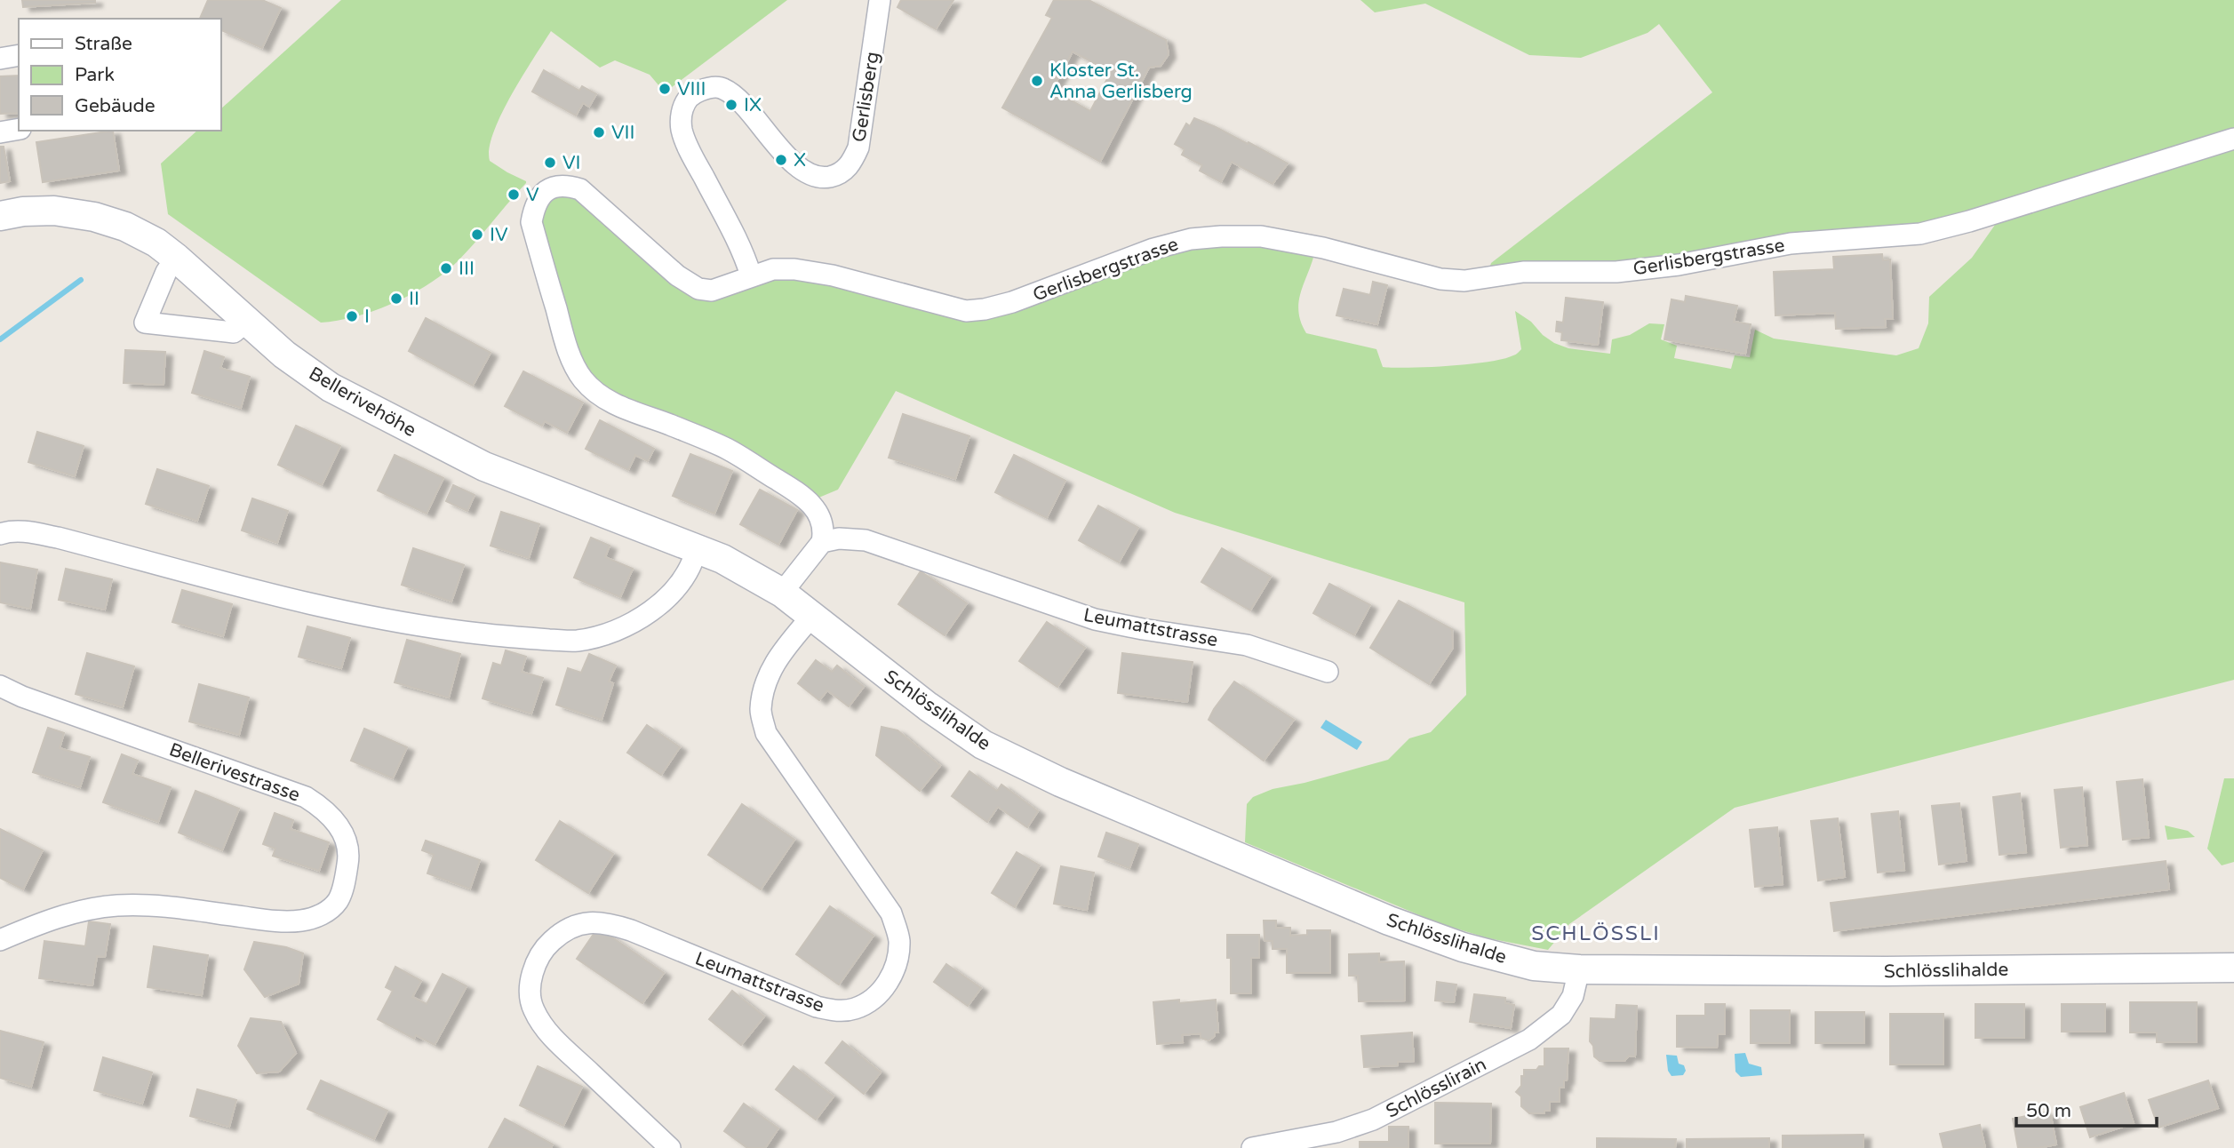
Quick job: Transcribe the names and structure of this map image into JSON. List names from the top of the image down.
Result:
{
  "streets": {
    "main road": ["Bellerivehöhe", "Schlösslihalde"],
    "street": [
      "Gerlisberg",
      "Gerlisbergstrasse",
      "Leumattstrasse",
      "Bellerivestrasse",
      "Schlösslirain"
    ]
  },
  "crossings": [
    ["Gerlisberg", "Gerlisbergstrasse"],
    ["Gerlisbergstrasse", "Leumattstrasse"],
    ["Bellerivehöhe", "Schlösslihalde"],
    ["Leumattstrasse", "Schlösslihalde"],
    ["Schlösslihalde", "Schlösslirain"]
  ],
  "districts": ["SCHLÖSSLI"],
  "places": [
    "Kloster St. Anna Gerlisberg",
    "VIII",
    "IX",
    "VII",
    "X",
    "VI",
    "V",
    "IV",
    "III",
    "II",
    "I"
  ],
  "legend": ["Straße", "Park", "Gebäude"],
  "scale_bar": "50 m"
}
